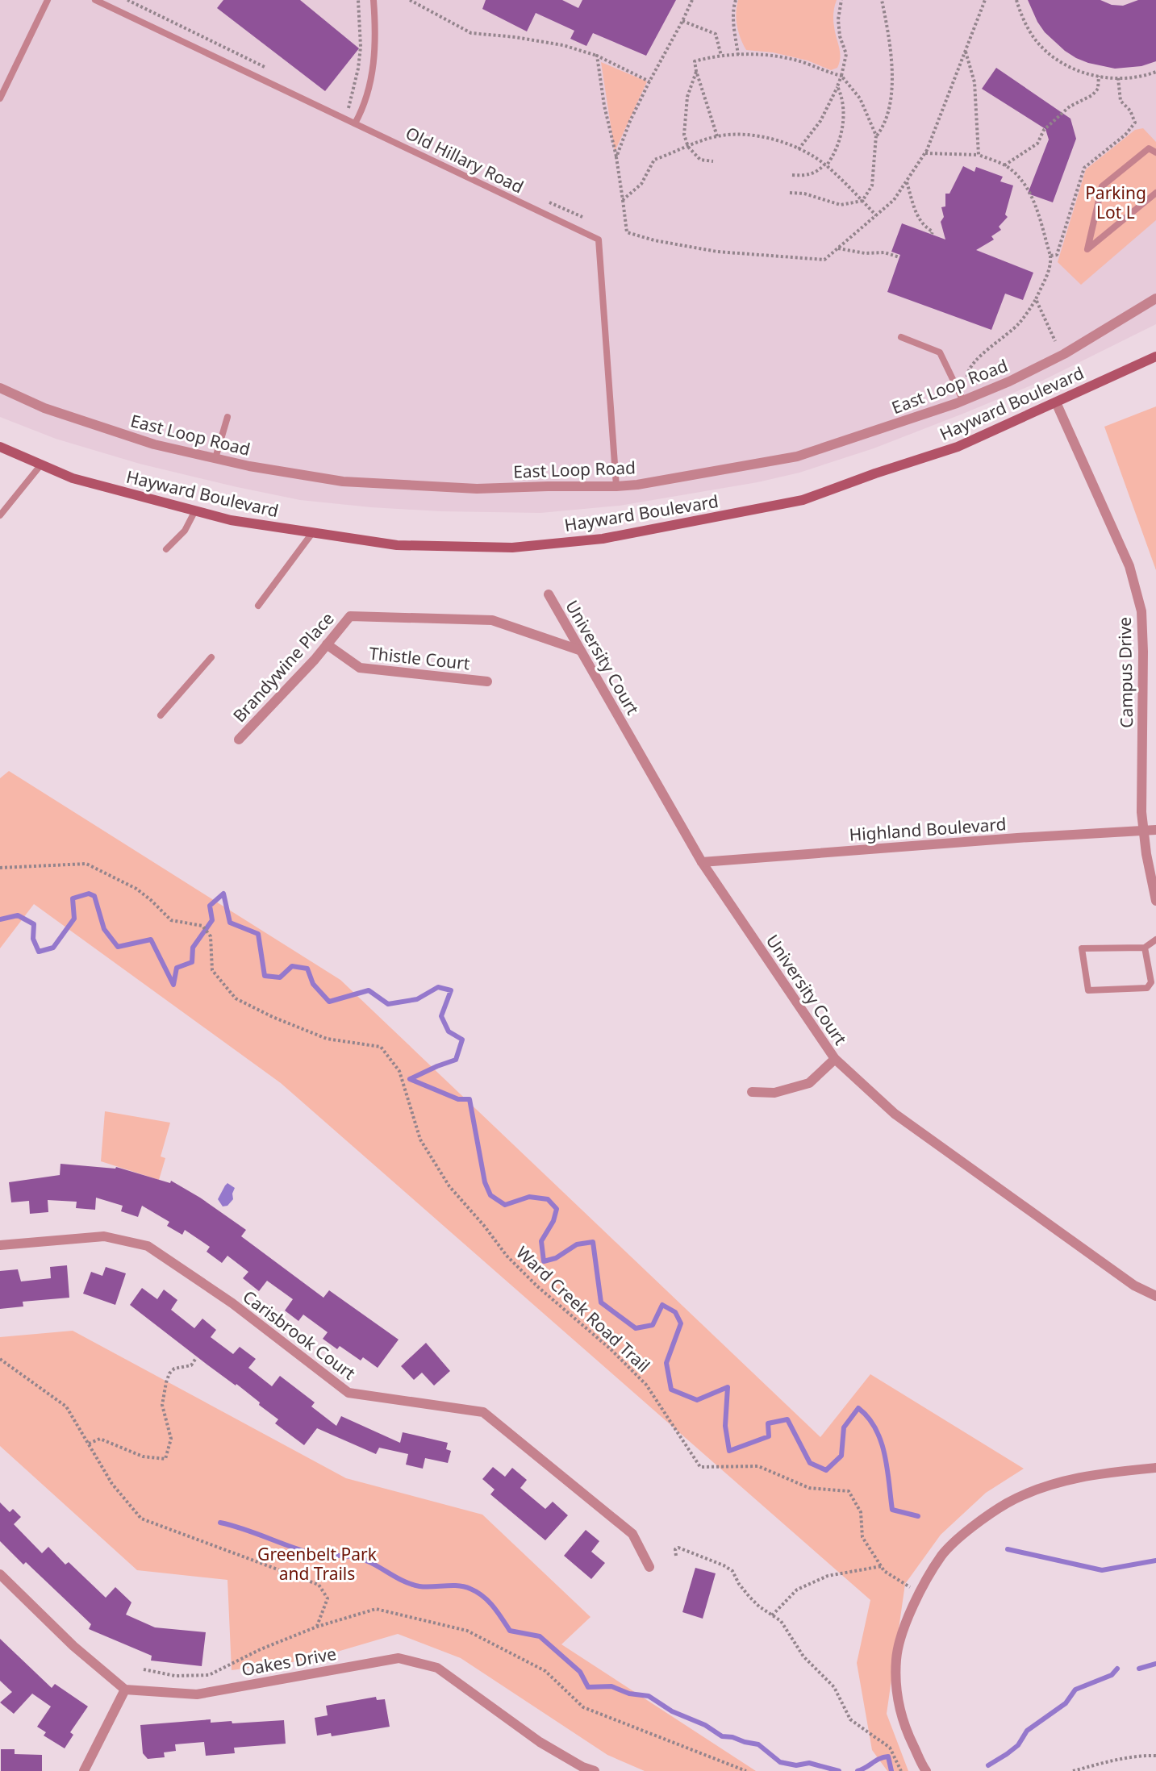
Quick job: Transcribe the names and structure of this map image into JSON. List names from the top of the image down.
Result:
{
  "streets": {
    "main road": ["Hayward Boulevard"],
    "street": [
      "East Loop Road",
      "University Court",
      "Thistle Court",
      "Brandywine Place",
      "Campus Drive",
      "Highland Boulevard",
      "Carisbrook Court",
      "Oakes Drive"
    ],
    "lane": ["Old Hillary Road"],
    "path": ["Ward Creek Road Trail"]
  },
  "crossings": [
    ["Old Hillary Road", "East Loop Road"],
    ["Hayward Boulevard", "Campus Drive"],
    ["University Court", "Brandywine Place"],
    ["University Court", "Highland Boulevard"],
    ["Thistle Court", "Brandywine Place"],
    ["Campus Drive", "Highland Boulevard"]
  ],
  "parks": ["Parking Lot L", "Greenbelt Park and Trails"]
}
